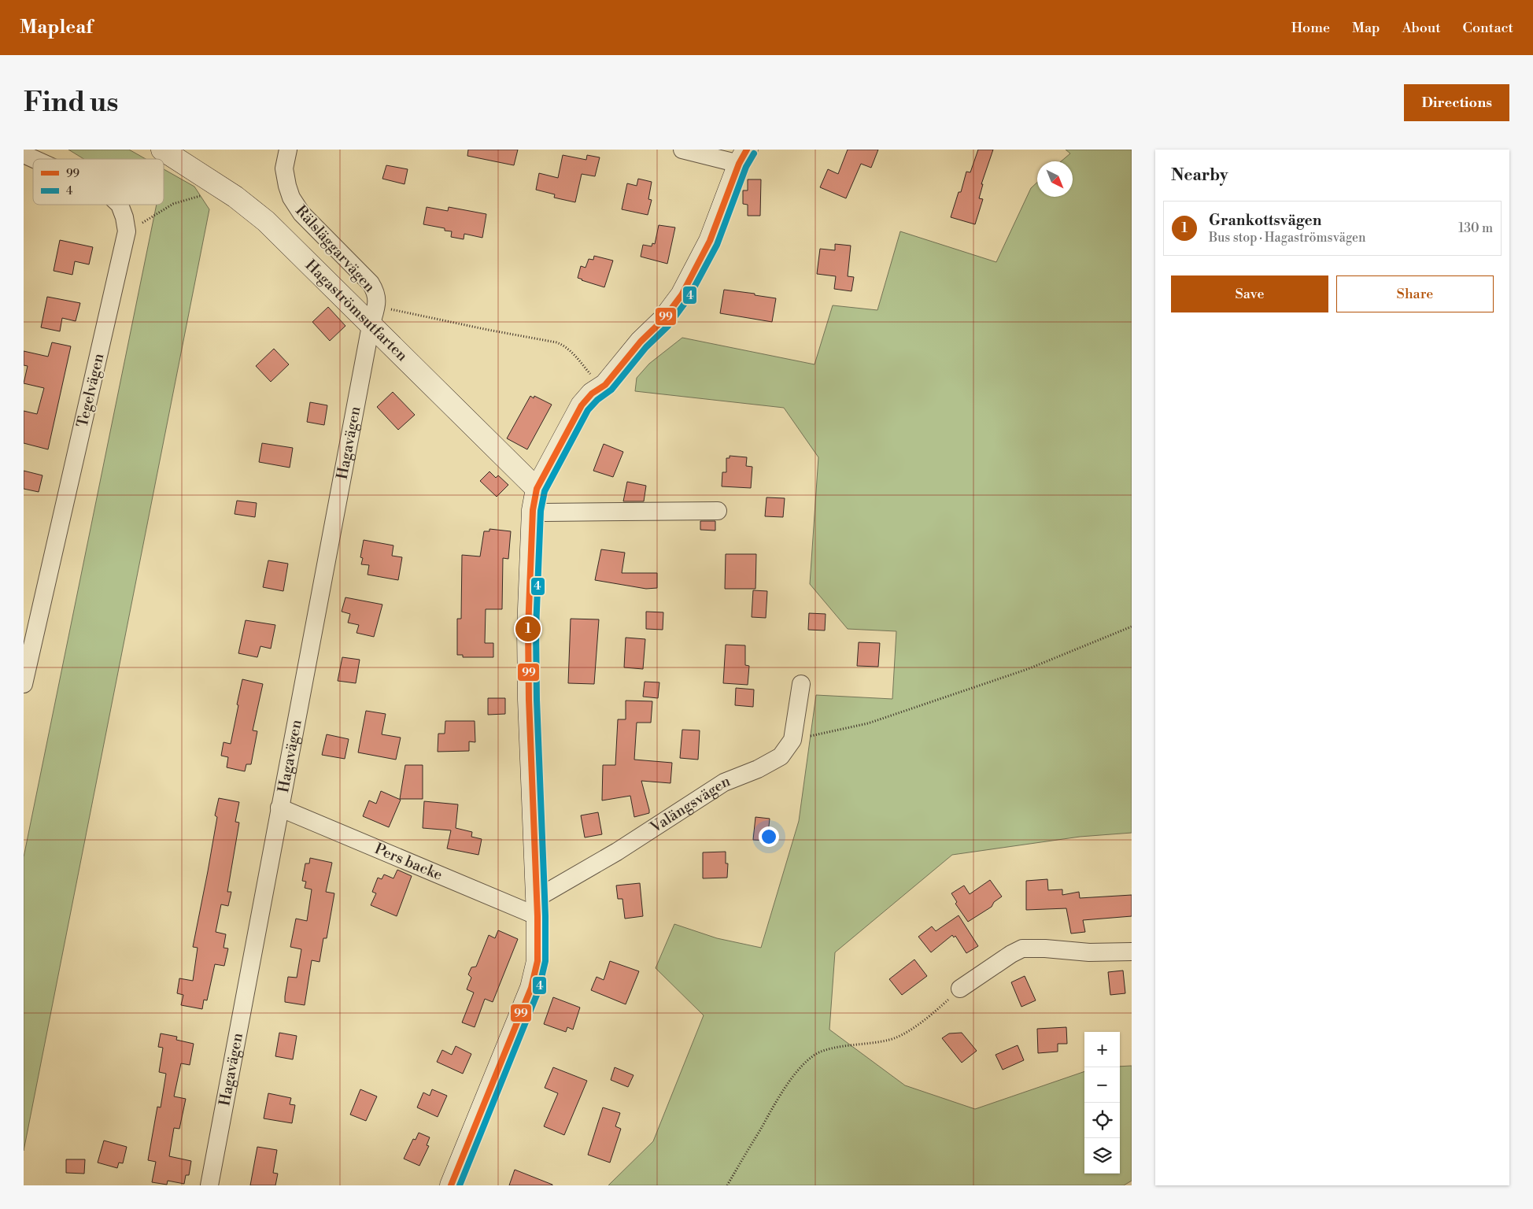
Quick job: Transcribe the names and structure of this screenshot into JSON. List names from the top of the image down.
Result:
{
  "streets": {
    "street": [
      "Rälsläggarvägen",
      "Hagaströmsutfarten",
      "Tegelvägen",
      "Hagavägen",
      "Valängsvägen",
      "Pers backe"
    ]
  },
  "crossings": [
    ["Rälsläggarvägen", "Hagaströmsutfarten"],
    ["Rälsläggarvägen", "Hagavägen"],
    ["Hagaströmsutfarten", "Hagavägen"],
    ["Hagavägen", "Pers backe"],
    ["Valängsvägen", "Pers backe"]
  ],
  "lines": ["transit line 99", "transit line 4"],
  "legend": ["99", "4"],
  "north": "bottom right",
  "page": {
    "header": "Mapleaf",
    "nav": [
      "Home",
      "Map",
      "About",
      "Contact"
    ],
    "buttons": [
      "Directions",
      ["Save", "Share"]
    ],
    "title": "Find us",
    "heading": "Nearby",
    "list": [
      {
        "mark": "1",
        "name": "Grankottsvägen",
        "note": "Bus stop · Hagaströmsvägen",
        "value": "130 m"
      }
    ],
    "pins": "1",
    "map_buttons": ["+", "−"]
  }
}
